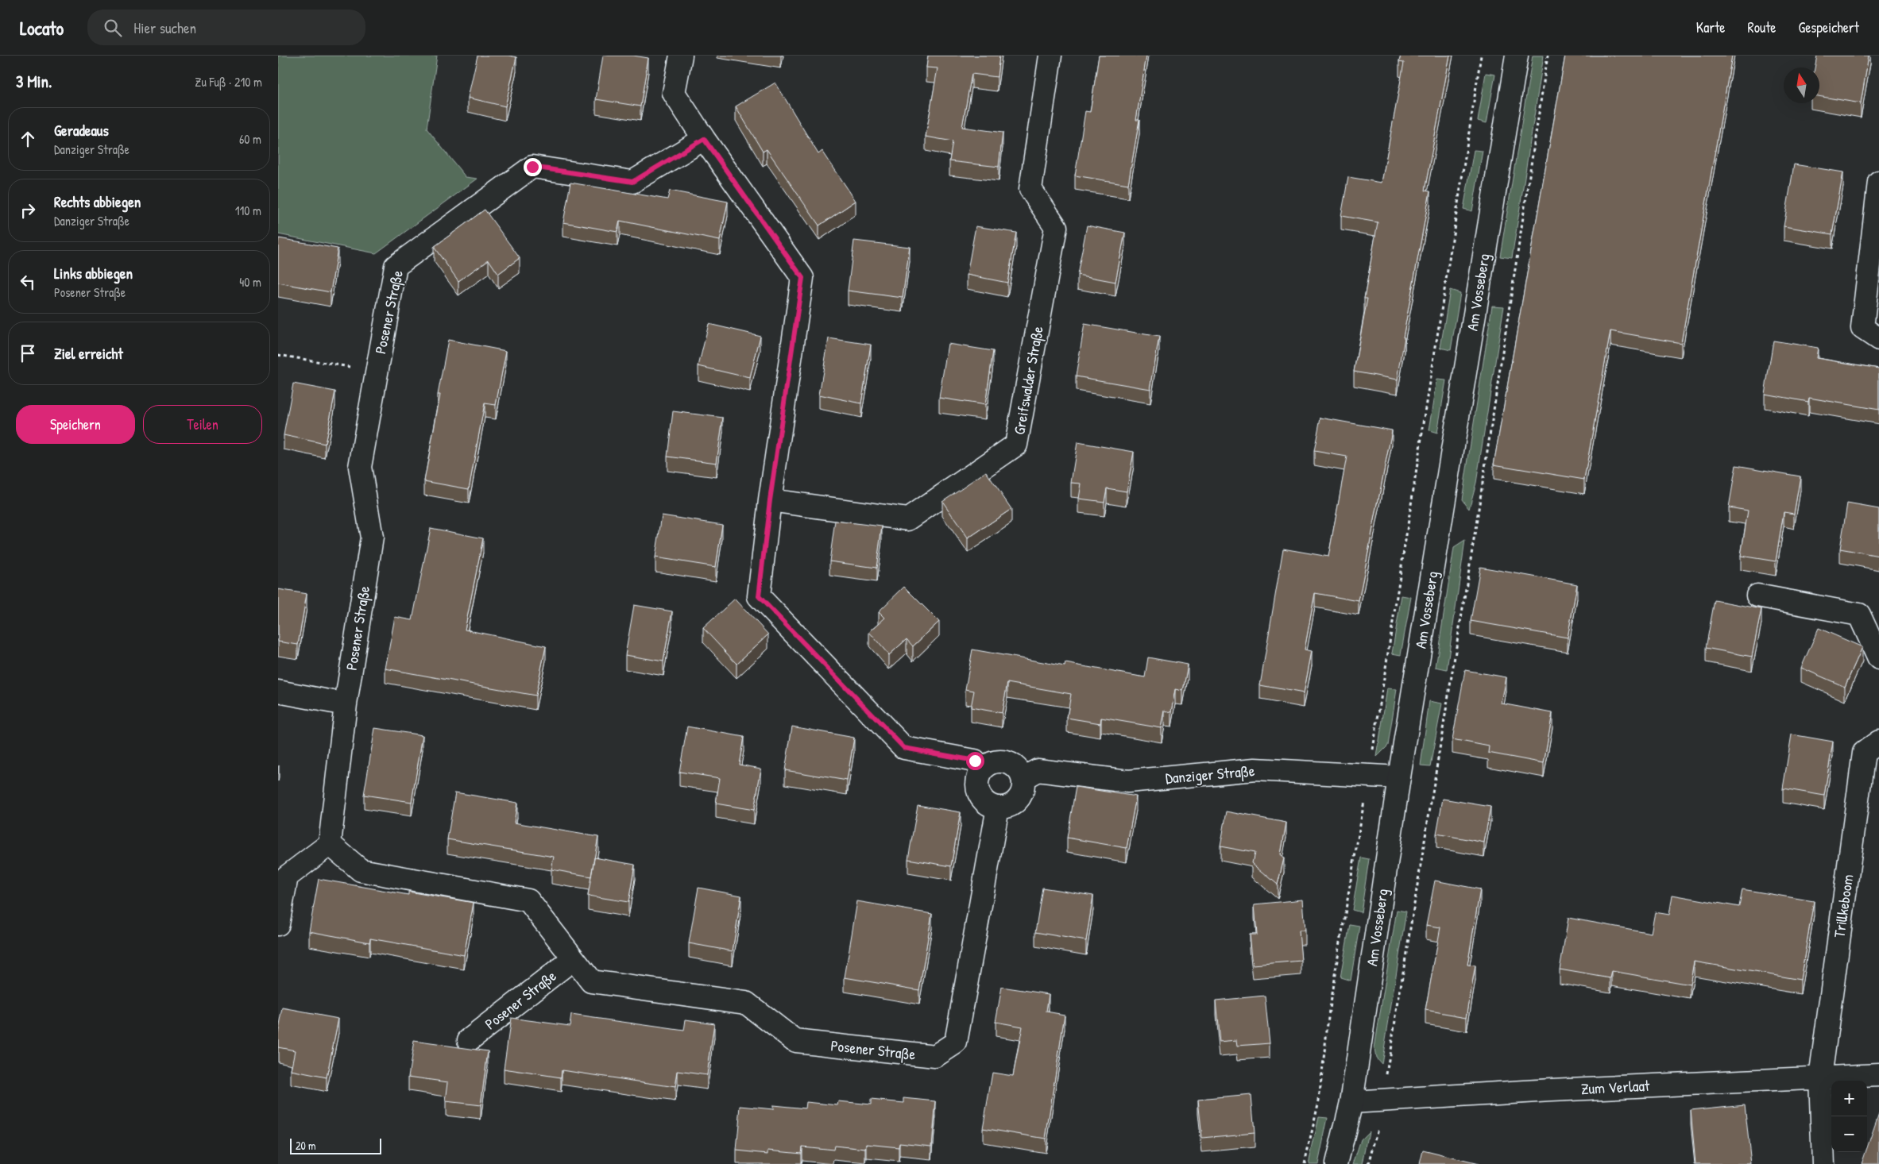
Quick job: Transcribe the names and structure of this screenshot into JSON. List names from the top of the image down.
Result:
{
  "streets": {
    "street": [
      "Am Vosseberg",
      "Posener Straße",
      "Greifswalder Straße",
      "Danziger Straße",
      "Trillkeboom",
      "Zum Verlaat"
    ]
  },
  "crossings": [
    ["Am Vosseberg", "Danziger Straße"],
    ["Am Vosseberg", "Zum Verlaat"],
    ["Posener Straße", "Danziger Straße"],
    ["Trillkeboom", "Zum Verlaat"]
  ],
  "scale_bar": "20 m",
  "north": "top",
  "page": {
    "header": "Locato",
    "search": "Hier suchen",
    "nav": ["Karte", "Route", "Gespeichert"],
    "heading": ["3 Min.", "Zu Fuß · 210 m"],
    "list": [
      ["Geradeaus", "Danziger Straße", "60 m"],
      ["Rechts abbiegen", "Danziger Straße", "110 m"],
      ["Links abbiegen", "Posener Straße", "40 m"],
      "Ziel erreicht"
    ],
    "buttons": ["Speichern", "Teilen"],
    "map_buttons": ["+", "−"],
    "scale": "20 m"
  }
}
